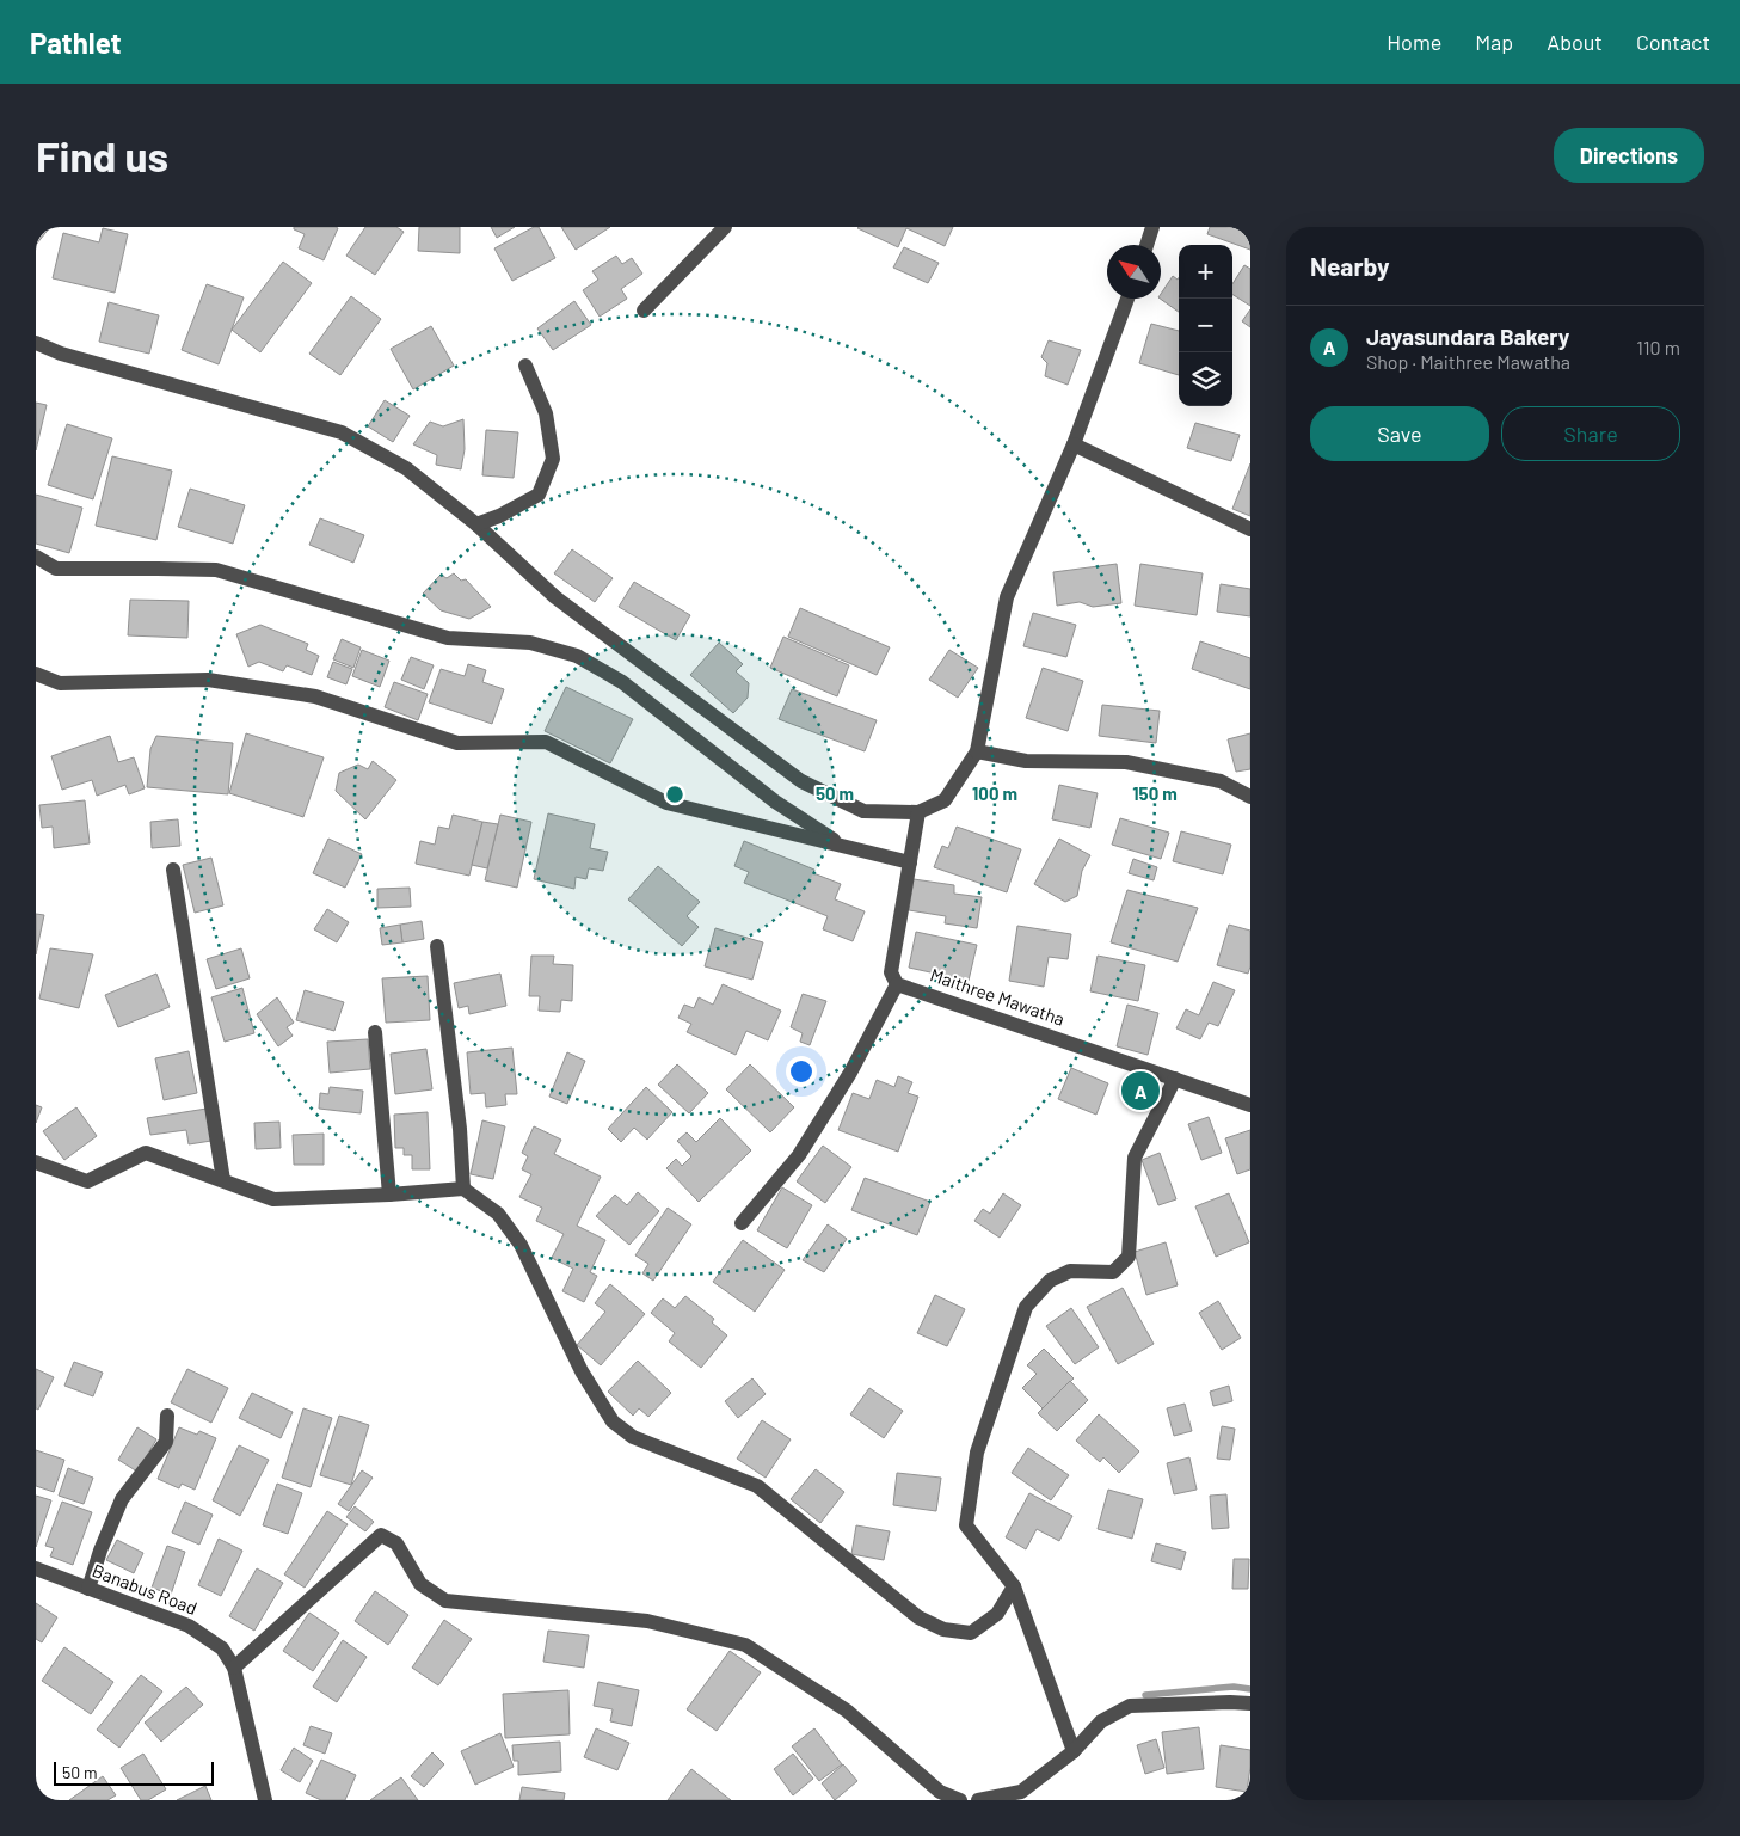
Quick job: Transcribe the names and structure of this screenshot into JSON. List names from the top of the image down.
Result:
{
  "streets": {
    "street": ["Maithree Mawatha", "Banabus Road"]
  },
  "scale_bar": "50 m",
  "north": "top left",
  "page": {
    "header": "Pathlet",
    "nav": [
      "Home",
      "Map",
      "About",
      "Contact"
    ],
    "buttons": [
      "Directions",
      ["Save", "Share"]
    ],
    "title": "Find us",
    "heading": "Nearby",
    "map_buttons": ["+", "−"],
    "list": [
      {
        "mark": "A",
        "name": "Jayasundara Bakery",
        "note": "Shop · Maithree Mawatha",
        "value": "110 m"
      }
    ],
    "pins": "A",
    "scale": "50 m"
  },
  "rings": ["50 m", "100 m", "150 m"]
}
